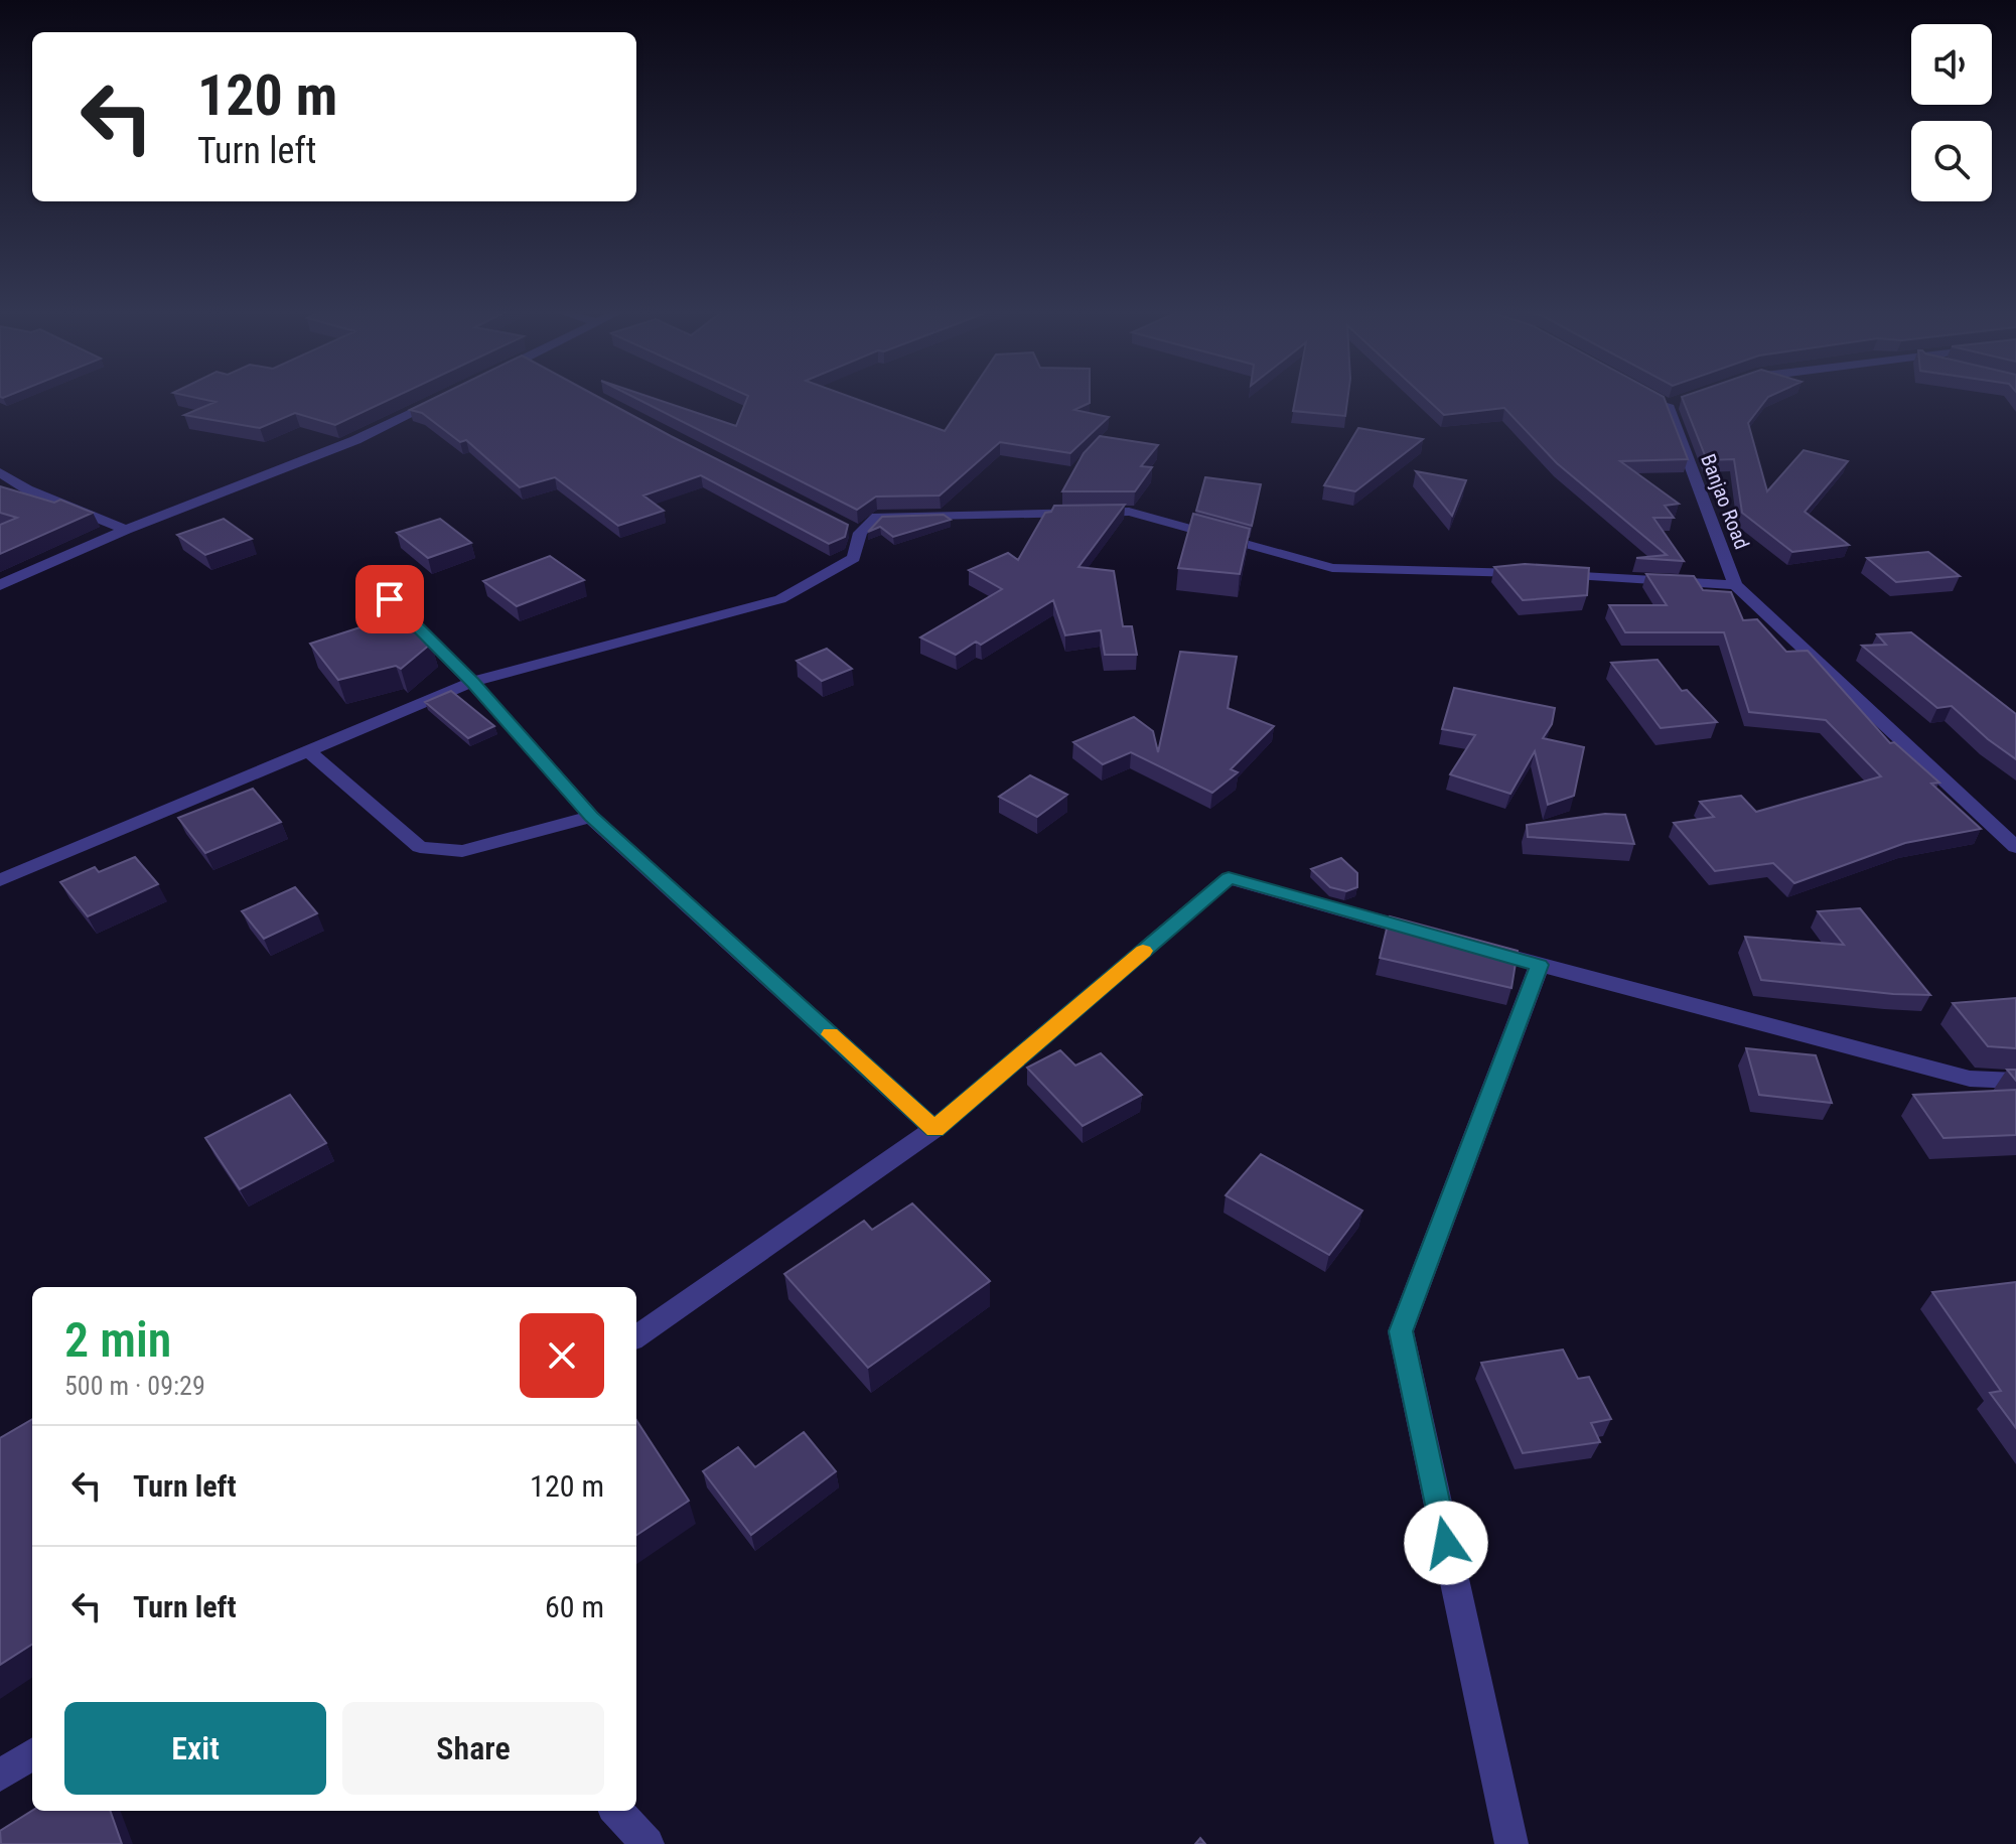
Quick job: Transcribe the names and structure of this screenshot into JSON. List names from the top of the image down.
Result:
{
  "streets": {
    "street": ["Banjao Road"]
  },
  "page": {
    "turn": ["120 m", "Turn left"],
    "heading": ["2 min", "500 m · 09:29"],
    "list": [
      {
        "name": "Turn left",
        "value": "120 m"
      },
      {
        "name": "Turn left",
        "value": "60 m"
      }
    ],
    "buttons": ["Exit", "Share"]
  }
}
